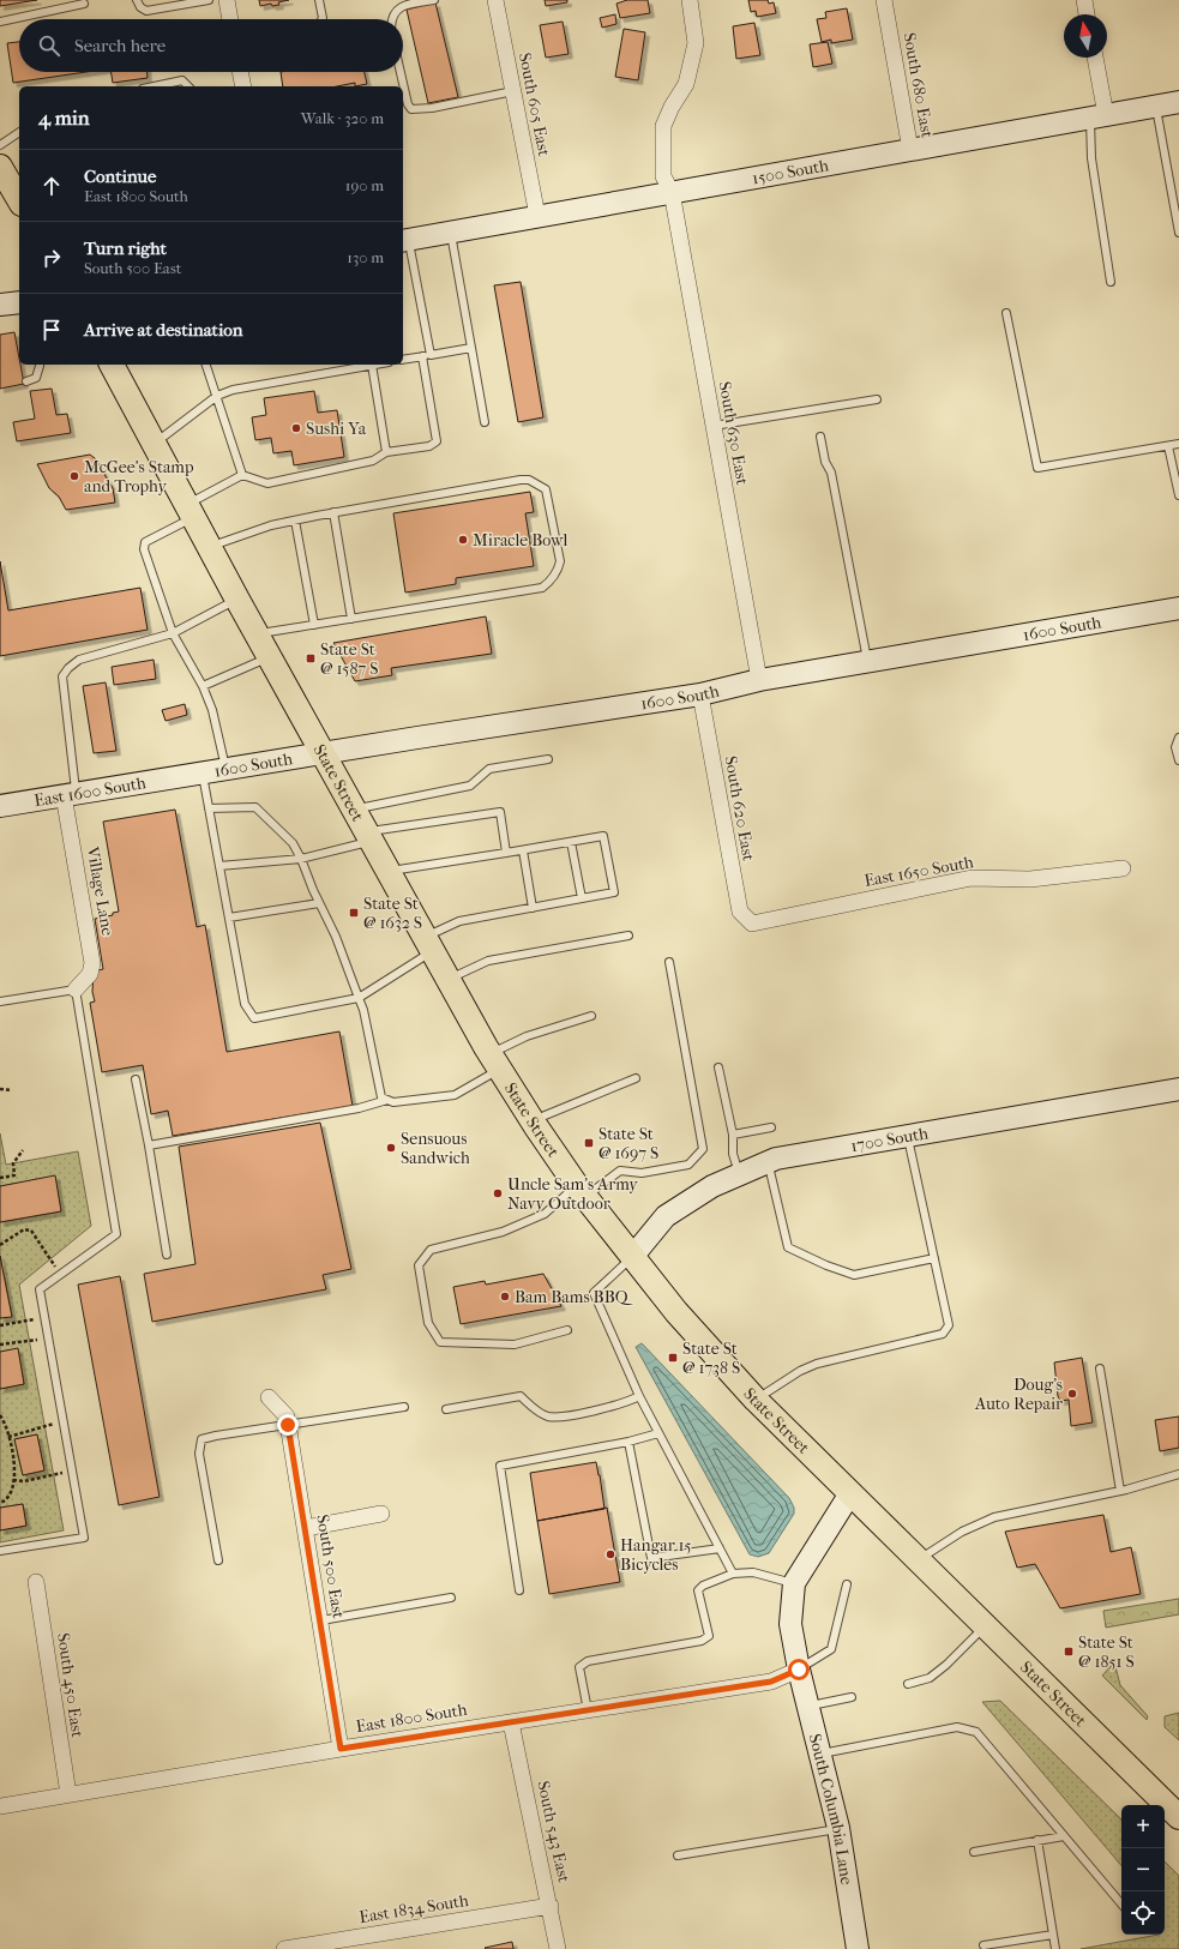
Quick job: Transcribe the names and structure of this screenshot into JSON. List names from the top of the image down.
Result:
{
  "streets": {
    "main road": ["State Street"],
    "street": [
      "South 680 East",
      "South 605 East",
      "1500 South",
      "South 630 East",
      "1600 South",
      "East 1600 South",
      "South 620 East",
      "East 1650 South",
      "Village Lane",
      "1700 South",
      "South 500 East",
      "South 450 East",
      "East 1800 South",
      "South Columbia Lane",
      "South 543 East",
      "East 1834 South"
    ]
  },
  "crossings": [
    ["South 680 East", "1500 South"],
    ["South 605 East", "1500 South"],
    ["1500 South", "South 630 East"],
    ["South 630 East", "1600 South"],
    ["1600 South", "State Street"],
    ["1600 South", "East 1600 South"],
    ["1600 South", "South 620 East"],
    ["State Street", "1700 South"],
    ["East 1600 South", "Village Lane"],
    ["South 620 East", "East 1650 South"],
    ["South 500 East", "East 1800 South"],
    ["South 450 East", "East 1800 South"],
    ["East 1800 South", "South Columbia Lane"],
    ["East 1800 South", "South 543 East"],
    ["South 543 East", "East 1834 South"]
  ],
  "places": {
    "other": [
      "Sushi Ya",
      "McGee's Stamp and Trophy",
      "Miracle Bowl",
      "Sensuous Sandwich",
      "Uncle Sam's Army Navy Outdoor",
      "Bam Bams BBQ",
      "Doug's Auto Repair",
      "Hangar 15 Bicycles"
    ],
    "transit": [
      "State St @ 1587 S",
      "State St @ 1632 S",
      "State St @ 1697 S",
      "State St @ 1738 S",
      "State St @ 1851 S"
    ]
  },
  "north": "top",
  "page": {
    "search": "Search here",
    "heading": ["4 min", "Walk · 320 m"],
    "list": [
      ["Continue", "East 1800 South", "190 m"],
      ["Turn right", "South 500 East", "130 m"],
      "Arrive at destination"
    ],
    "map_buttons": ["+", "−"]
  }
}
